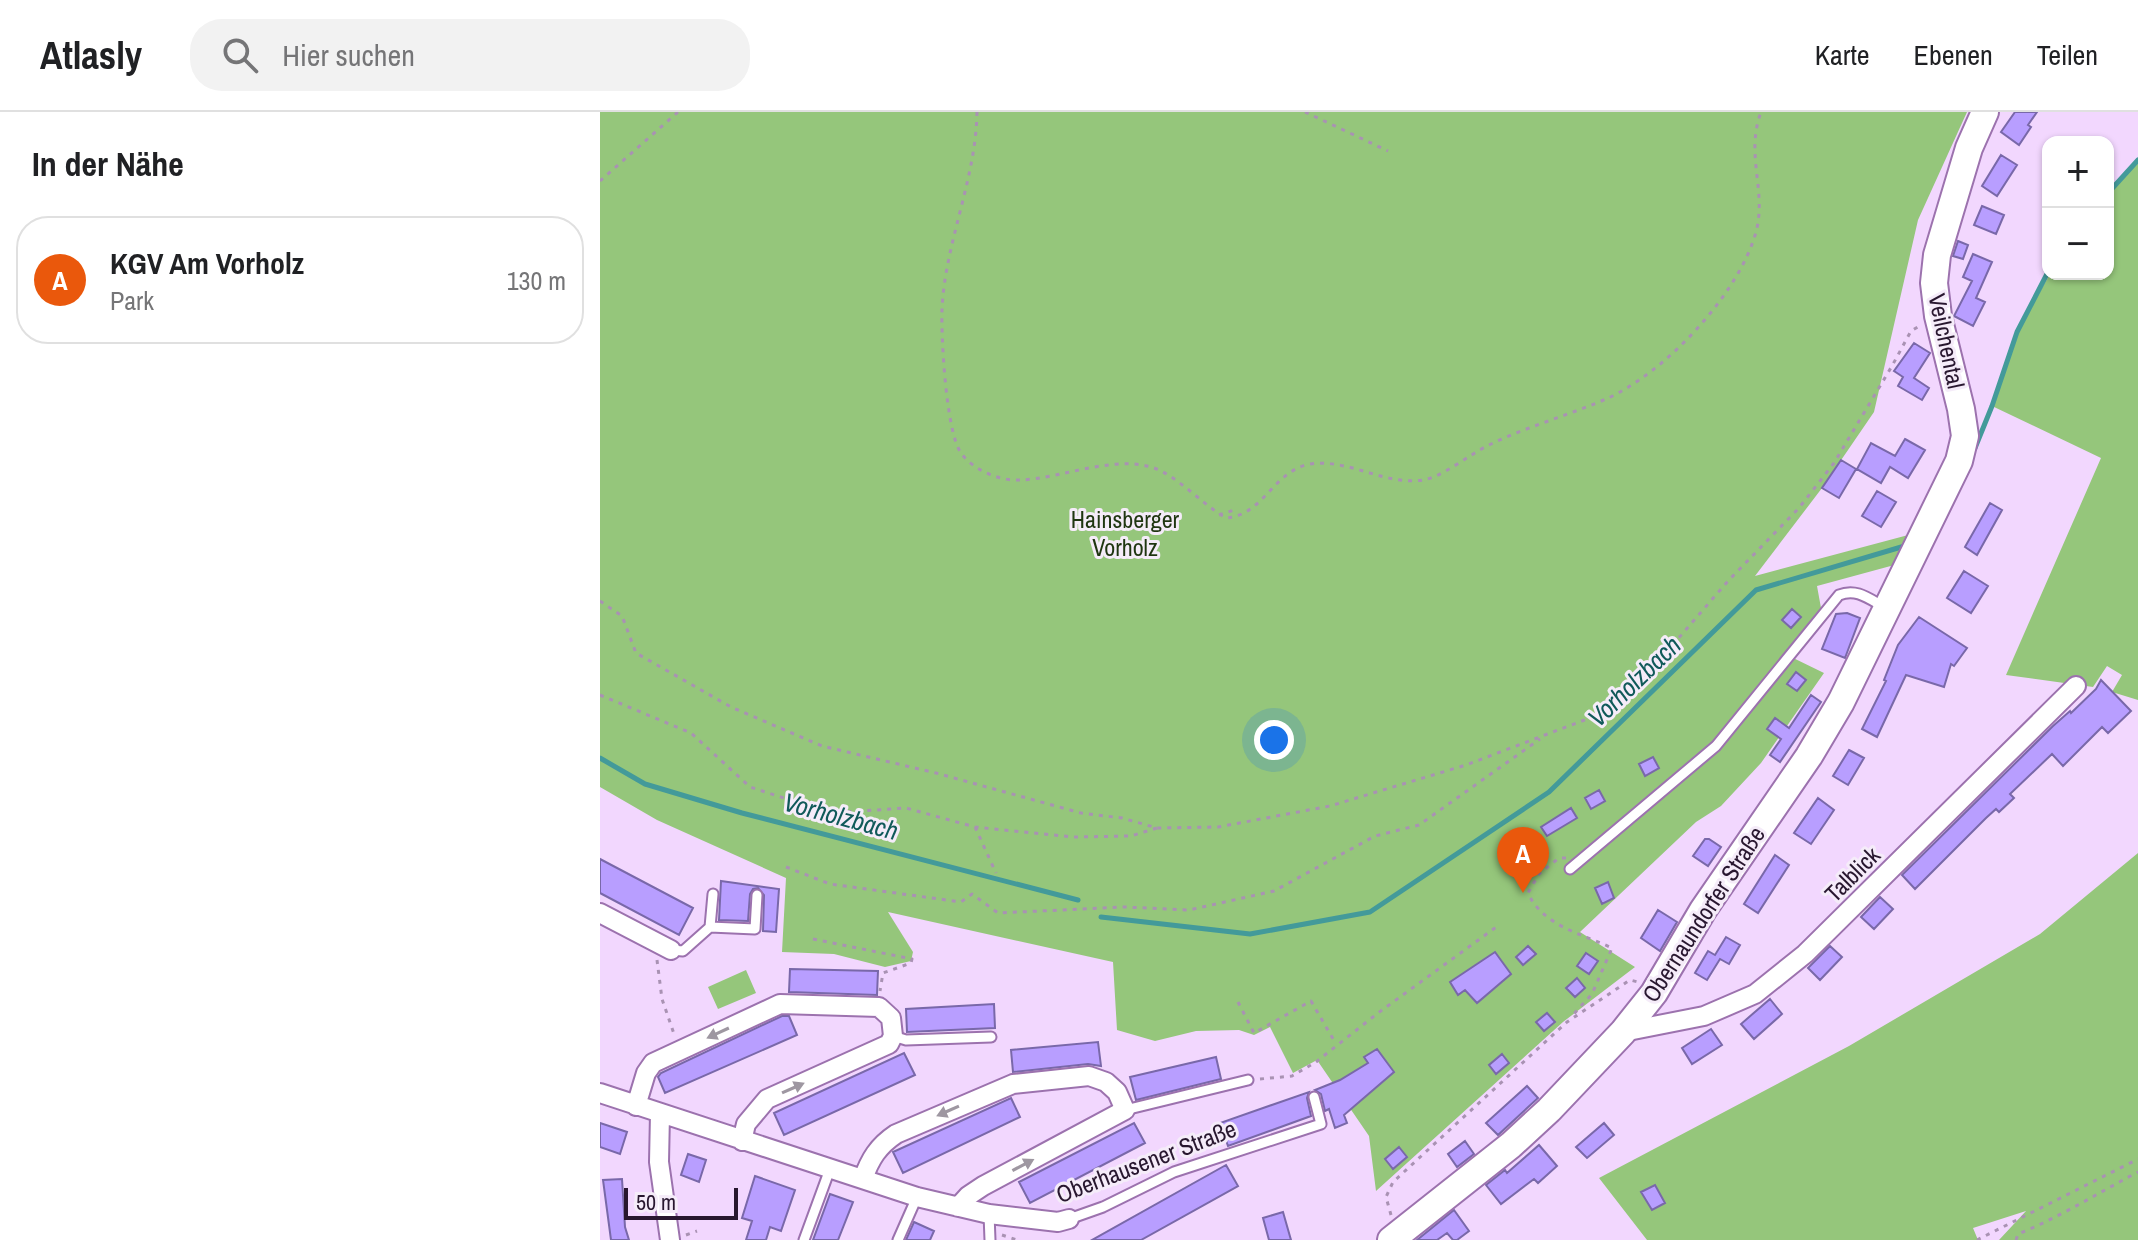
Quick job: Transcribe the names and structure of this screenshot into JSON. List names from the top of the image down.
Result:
{
  "streets": {
    "street": [
      "Veilchental",
      "Talblick",
      "Obernaundorfer Straße",
      "Oberhausener Straße"
    ]
  },
  "crossings": [
    ["Veilchental", "Obernaundorfer Straße"],
    ["Talblick", "Obernaundorfer Straße"]
  ],
  "water": ["Vorholzbach"],
  "parks": ["Hainsberger Vorholz"],
  "scale_bar": "50 m",
  "page": {
    "header": "Atlasly",
    "search": "Hier suchen",
    "nav": ["Karte", "Ebenen", "Teilen"],
    "heading": "In der Nähe",
    "map_buttons": ["+", "−"],
    "list": [
      {
        "mark": "A",
        "name": "KGV Am Vorholz",
        "note": "Park",
        "value": "130 m"
      }
    ],
    "pins": "A",
    "scale": "50 m"
  }
}
